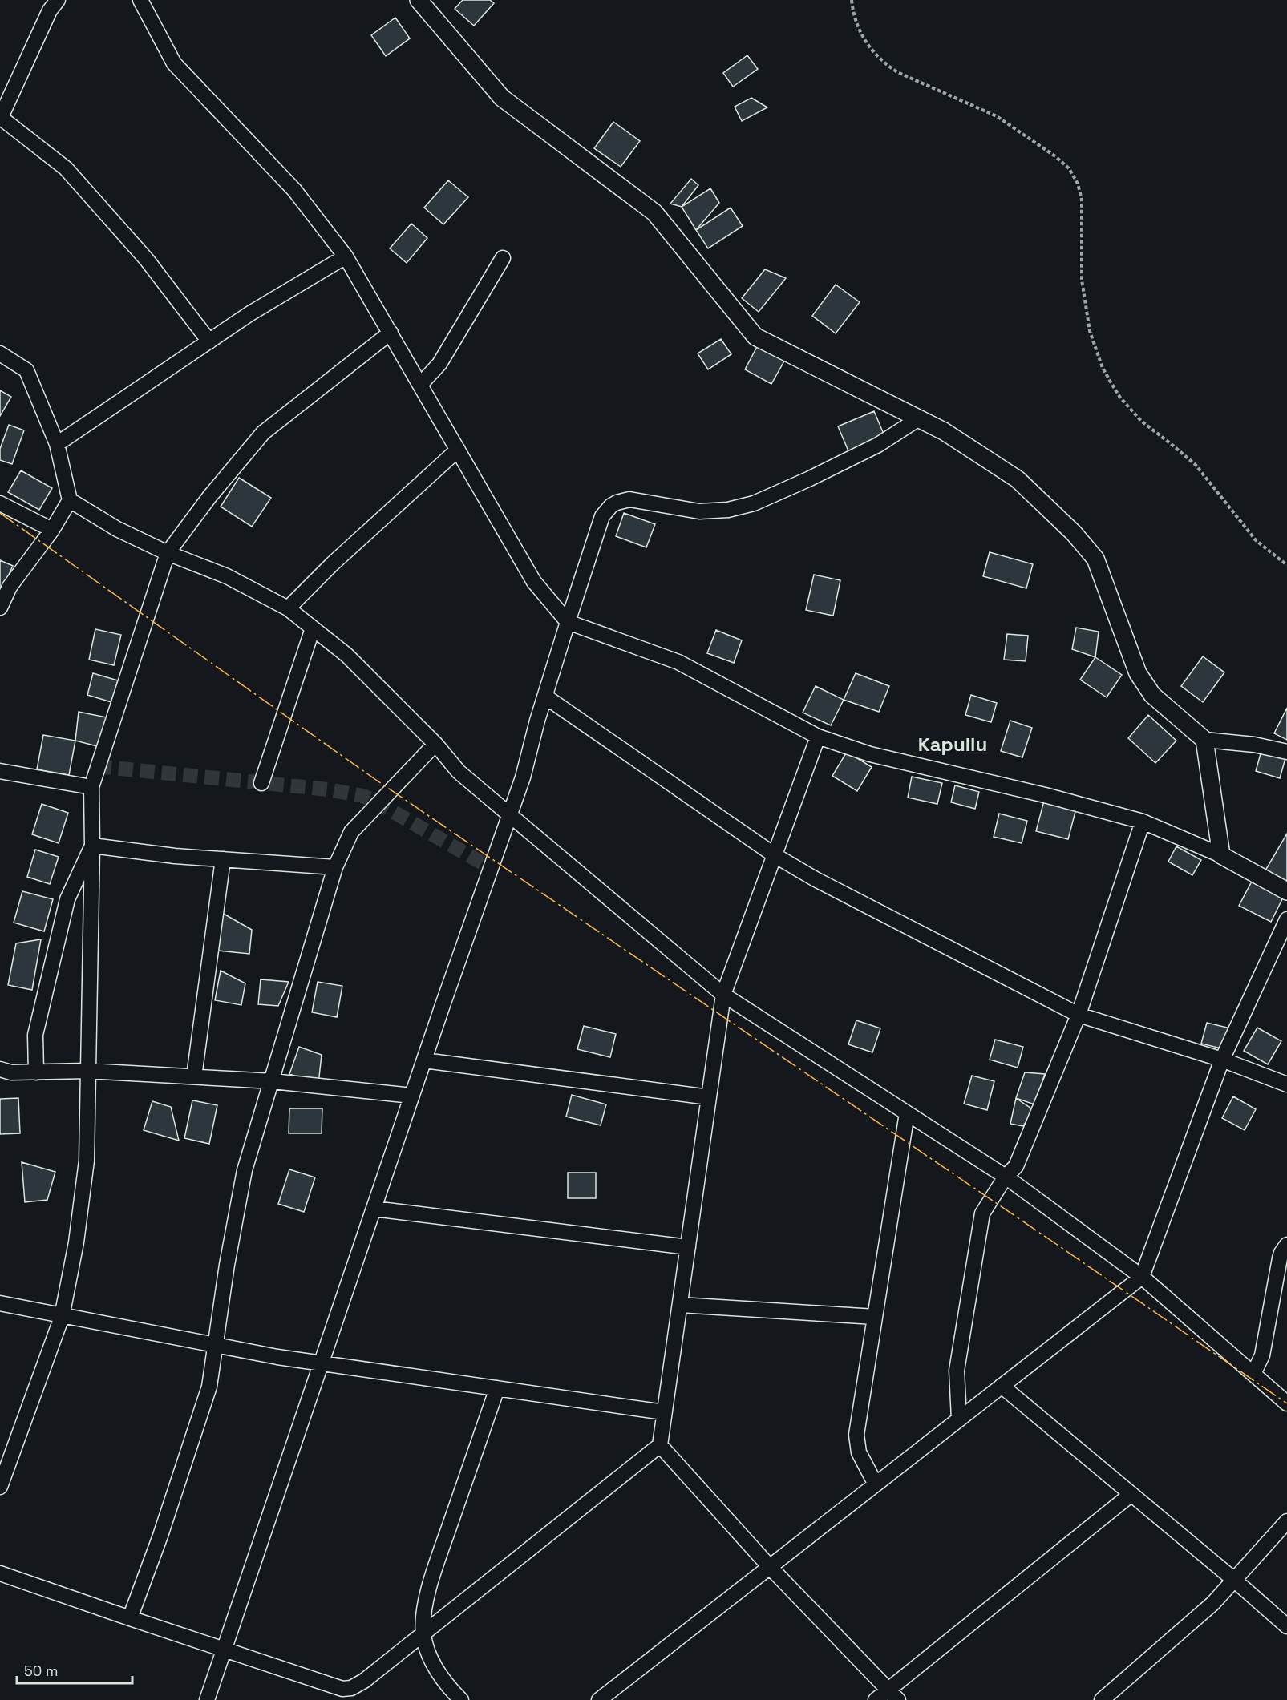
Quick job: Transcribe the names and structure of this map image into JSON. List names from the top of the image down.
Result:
{
  "districts": ["Kapullu"],
  "scale_bar": "50 m"
}
